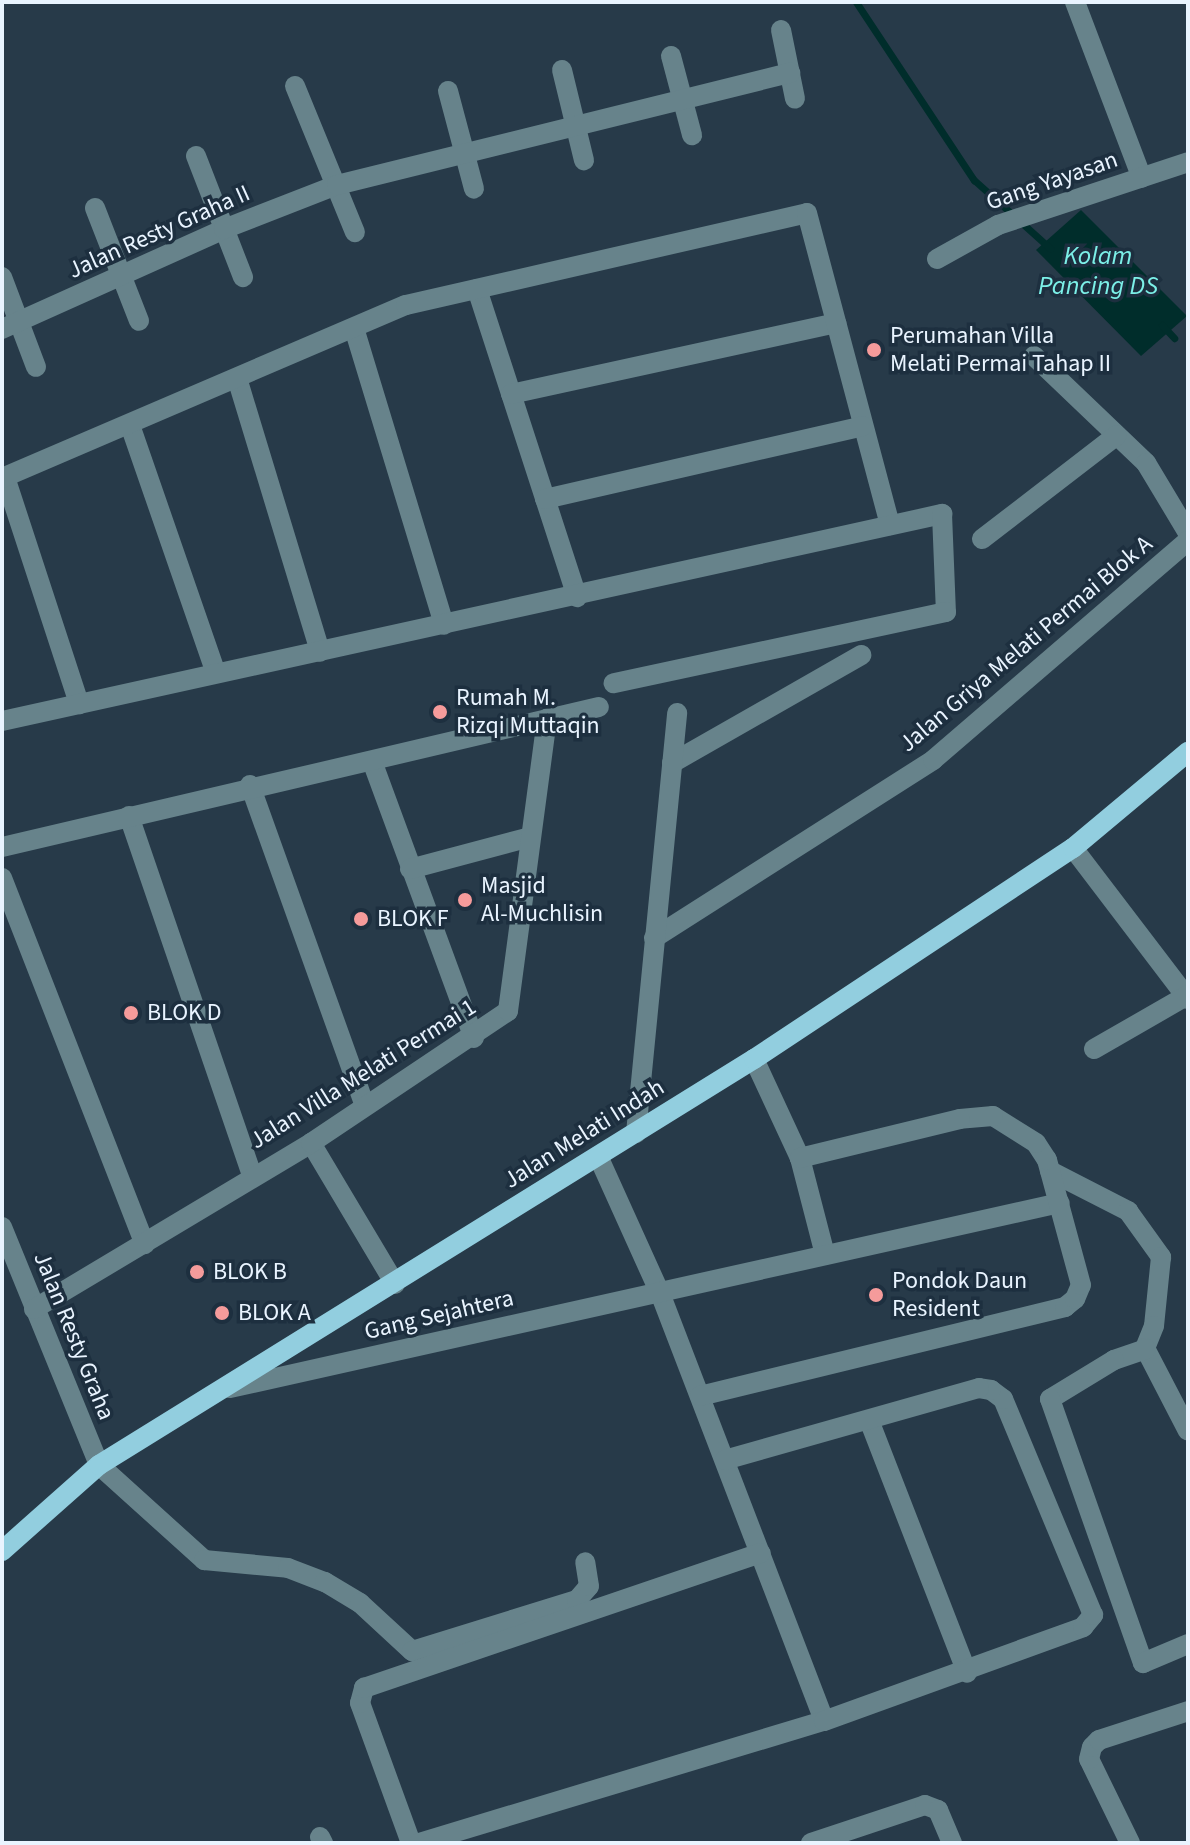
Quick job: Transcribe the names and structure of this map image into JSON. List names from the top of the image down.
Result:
{
  "streets": {
    "main road": ["Jalan Melati Indah"],
    "street": [
      "Gang Yayasan",
      "Jalan Resty Graha II",
      "Jalan Griya Melati Permai Blok A",
      "Jalan Villa Melati Permai 1",
      "Gang Sejahtera",
      "Jalan Resty Graha"
    ]
  },
  "crossings": [
    ["Jalan Villa Melati Permai 1", "Jalan Resty Graha"],
    ["Jalan Melati Indah", "Gang Sejahtera"],
    ["Jalan Melati Indah", "Jalan Resty Graha"]
  ],
  "water": ["Kolam Pancing DS"],
  "places": [
    "Perumahan Villa Melati Permai Tahap II",
    "Rumah M. Rizqi Muttaqin",
    "Masjid Al-Muchlisin",
    "BLOK F",
    "BLOK D",
    "BLOK B",
    "Pondok Daun Resident",
    "BLOK A"
  ]
}
